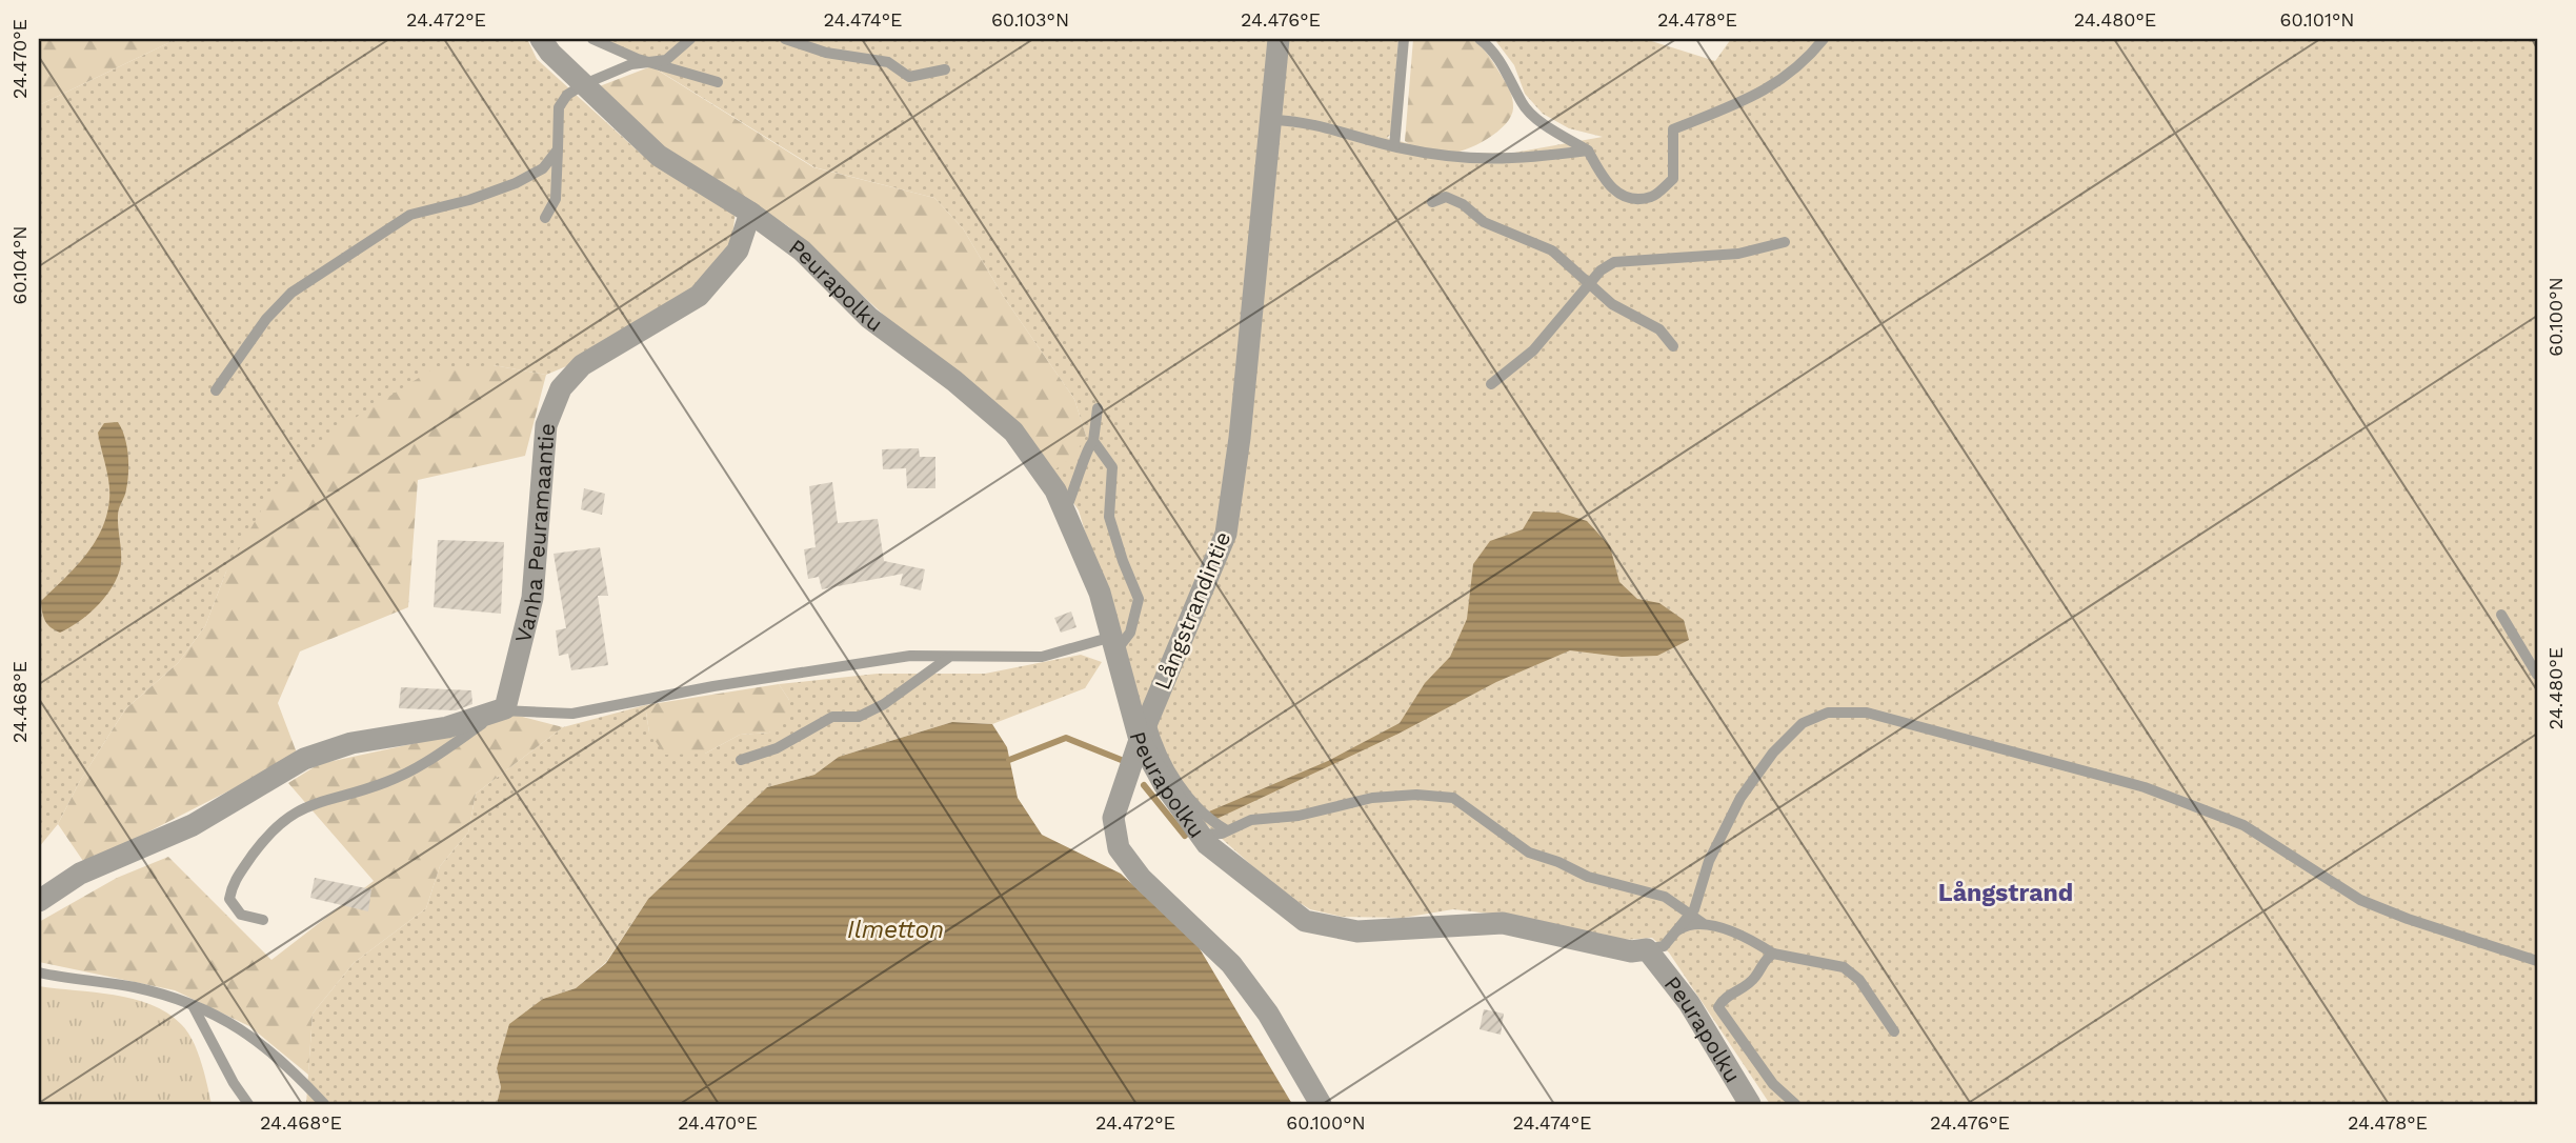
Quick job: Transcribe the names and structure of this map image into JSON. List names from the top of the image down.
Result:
{
  "streets": {
    "street": ["Peurapolku", "Vanha Peuramaantie", "Långstrandintie"]
  },
  "crossings": [
    ["Peurapolku", "Vanha Peuramaantie"],
    ["Peurapolku", "Långstrandintie"]
  ],
  "districts": ["Långstrand"],
  "water": ["Ilmetton"],
  "coordinates": [
    "24.472°E",
    "24.474°E",
    "60.103°N",
    "24.476°E",
    "24.478°E",
    "24.480°E",
    "60.101°N",
    "24.470°E",
    "60.104°N",
    "60.100°N",
    "24.468°E"
  ]
}
